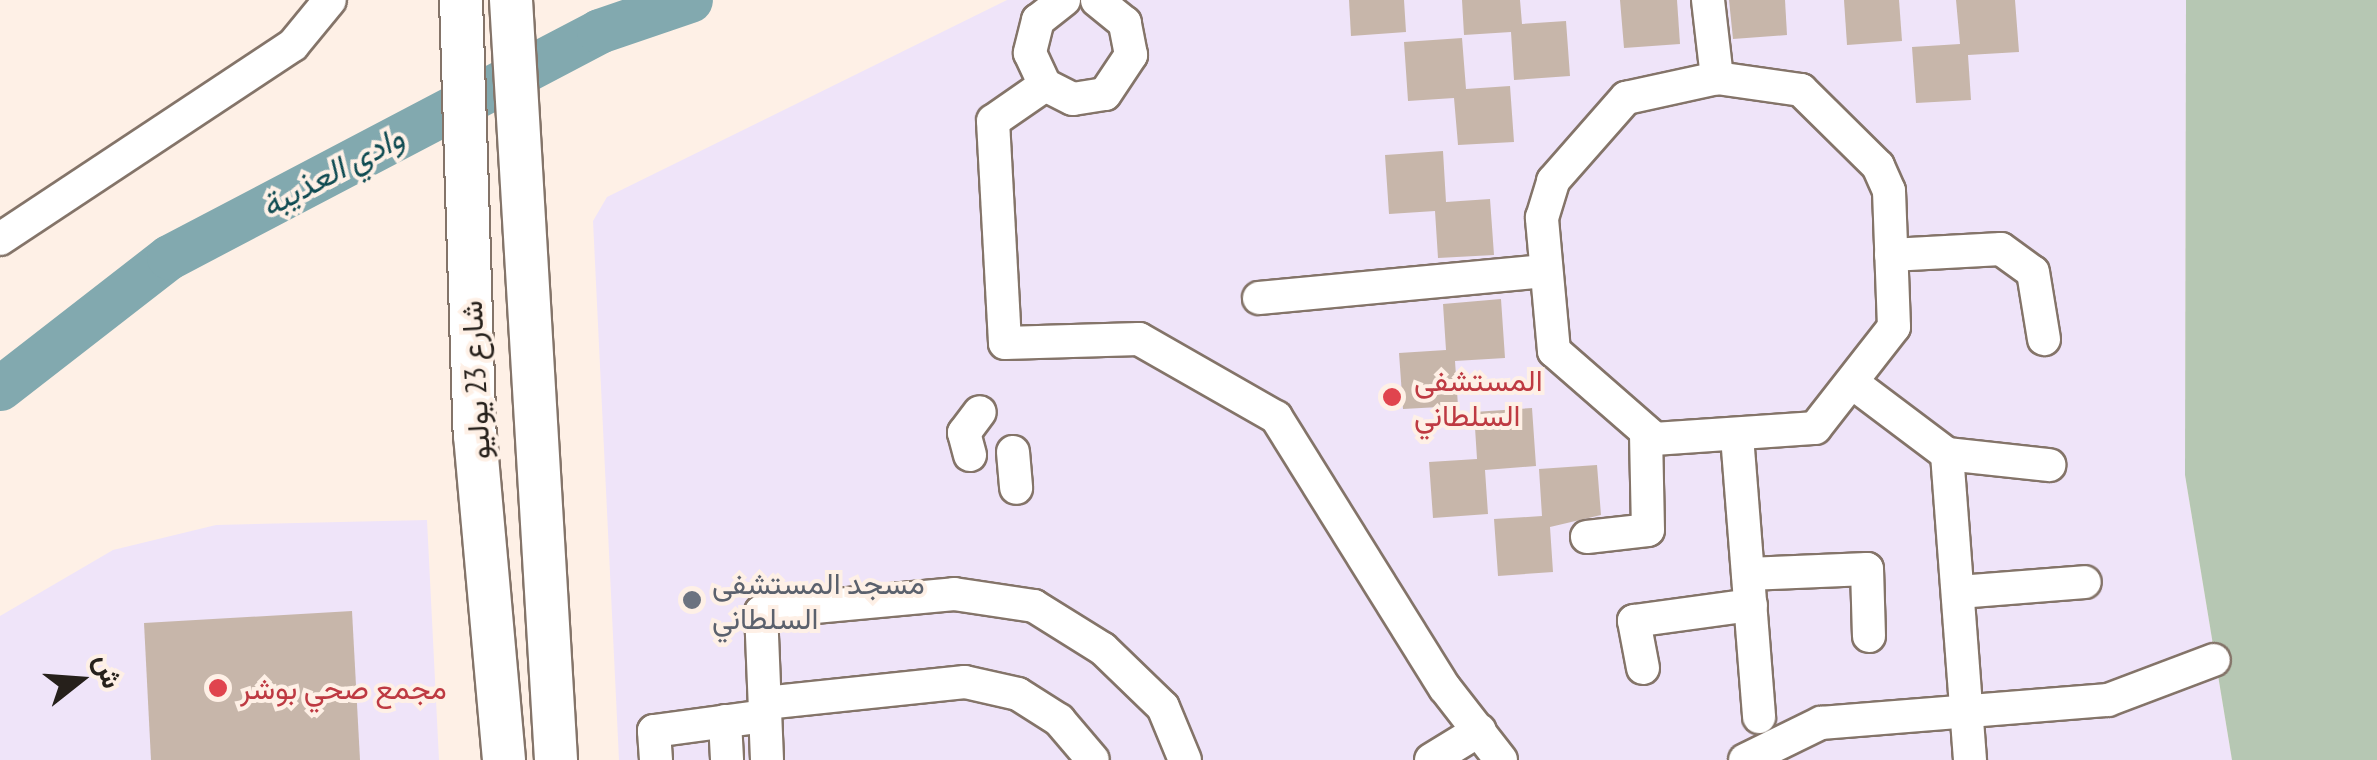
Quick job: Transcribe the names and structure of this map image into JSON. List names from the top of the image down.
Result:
{
  "streets": {
    "main road": ["شارع 23 يوليو"]
  },
  "water": ["وادي العذيبة"],
  "places": ["المستشفى السلطاني", "مسجد المستشفى السلطاني", "مجمع صحي بوشر"],
  "north": "right"
}
